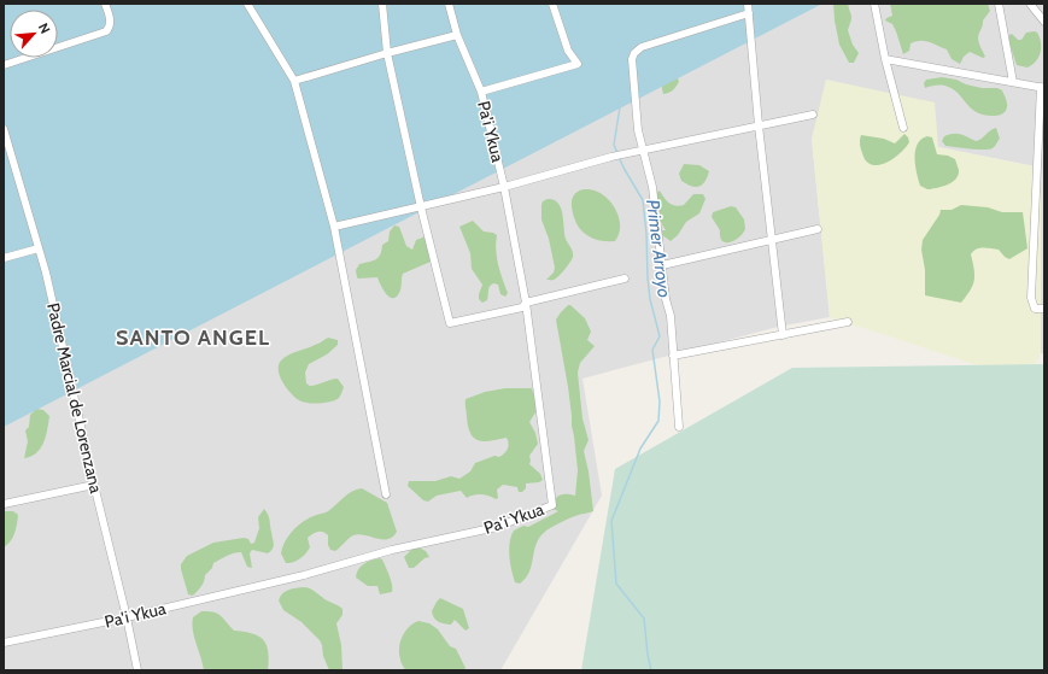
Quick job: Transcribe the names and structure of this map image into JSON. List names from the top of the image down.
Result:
{
  "streets": {
    "street": ["Pa'i Ykua", "Padre Marcial de Lorenzana"]
  },
  "crossings": [
    ["Pa'i Ykua", "Padre Marcial de Lorenzana"]
  ],
  "districts": ["SANTO ANGEL"],
  "water": ["Primer Arroyo"],
  "north": "top right"
}
